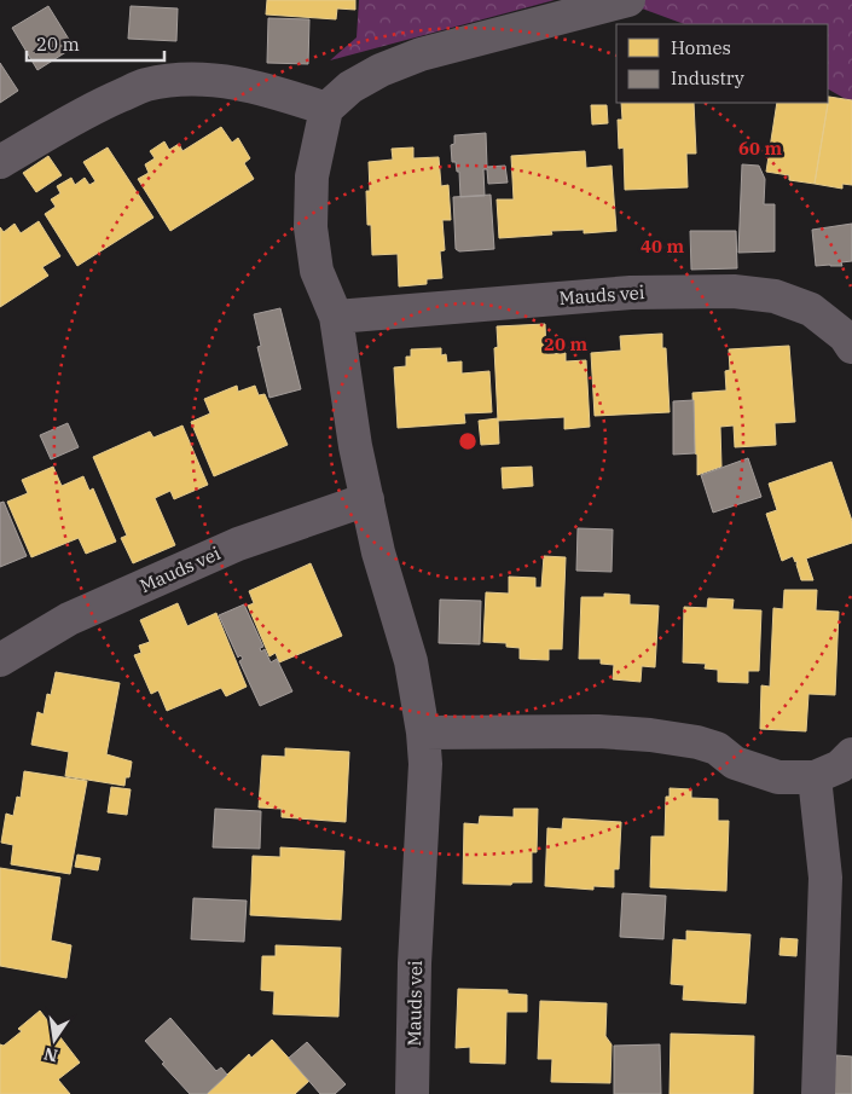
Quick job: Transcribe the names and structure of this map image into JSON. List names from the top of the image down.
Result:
{
  "streets": {
    "street": ["Mauds vei"]
  },
  "legend": ["Homes", "Industry"],
  "scale_bar": "20 m",
  "north": "bottom",
  "rings": ["60 m", "40 m", "20 m"]
}
